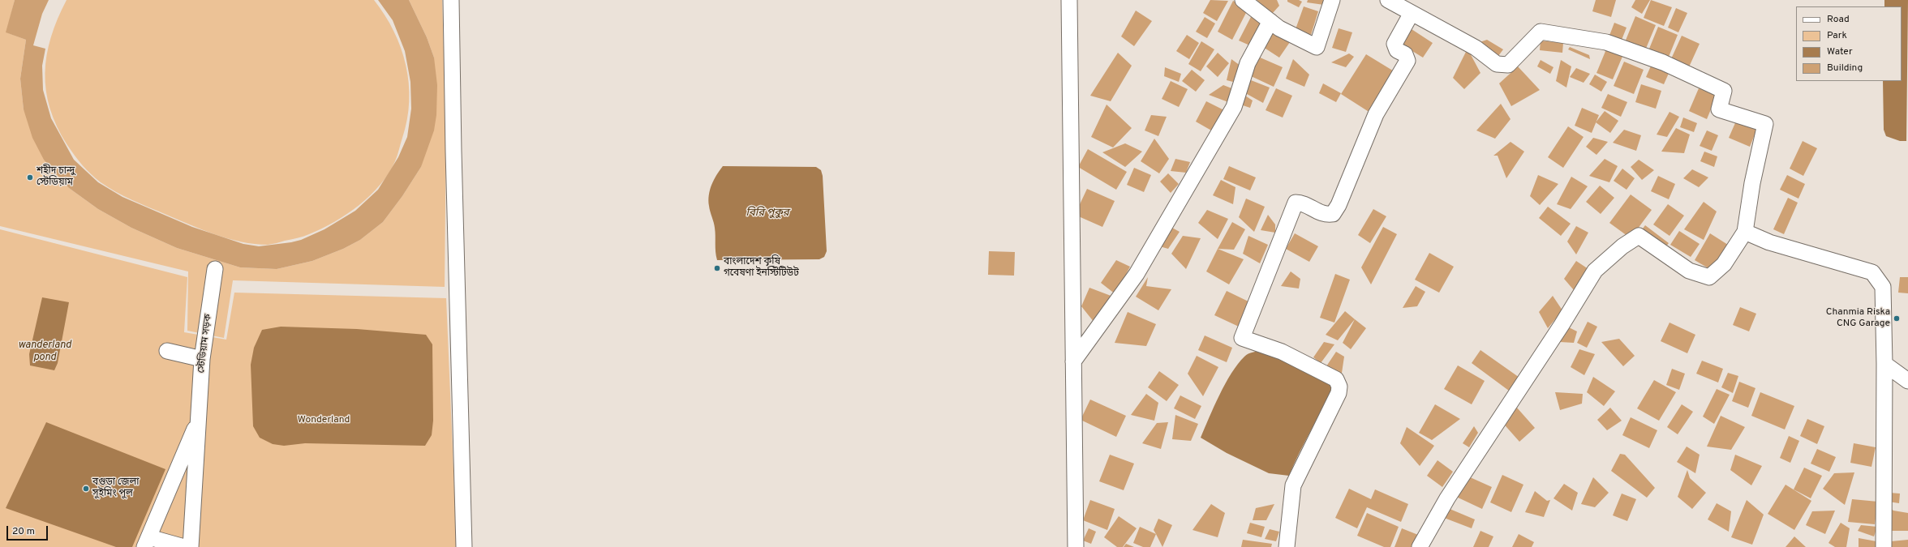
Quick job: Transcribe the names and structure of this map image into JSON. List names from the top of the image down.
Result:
{
  "streets": {
    "street": ["স্টেডিয়াম সড়ক"]
  },
  "water": ["বিরি পুকুর", "wanderland pond"],
  "parks": ["Wonderland"],
  "places": [
    "শহীদ চান্দু স্টেডিয়াম",
    "বাংলাদেশ কৃষি গবেষণা ইনস্টিটিউট",
    "Chanmia Riska CNG Garage",
    "বগুড়া জেলা সুইমিং পুল"
  ],
  "legend": [
    "Road",
    "Park",
    "Water",
    "Building"
  ],
  "scale_bar": "20 m"
}
